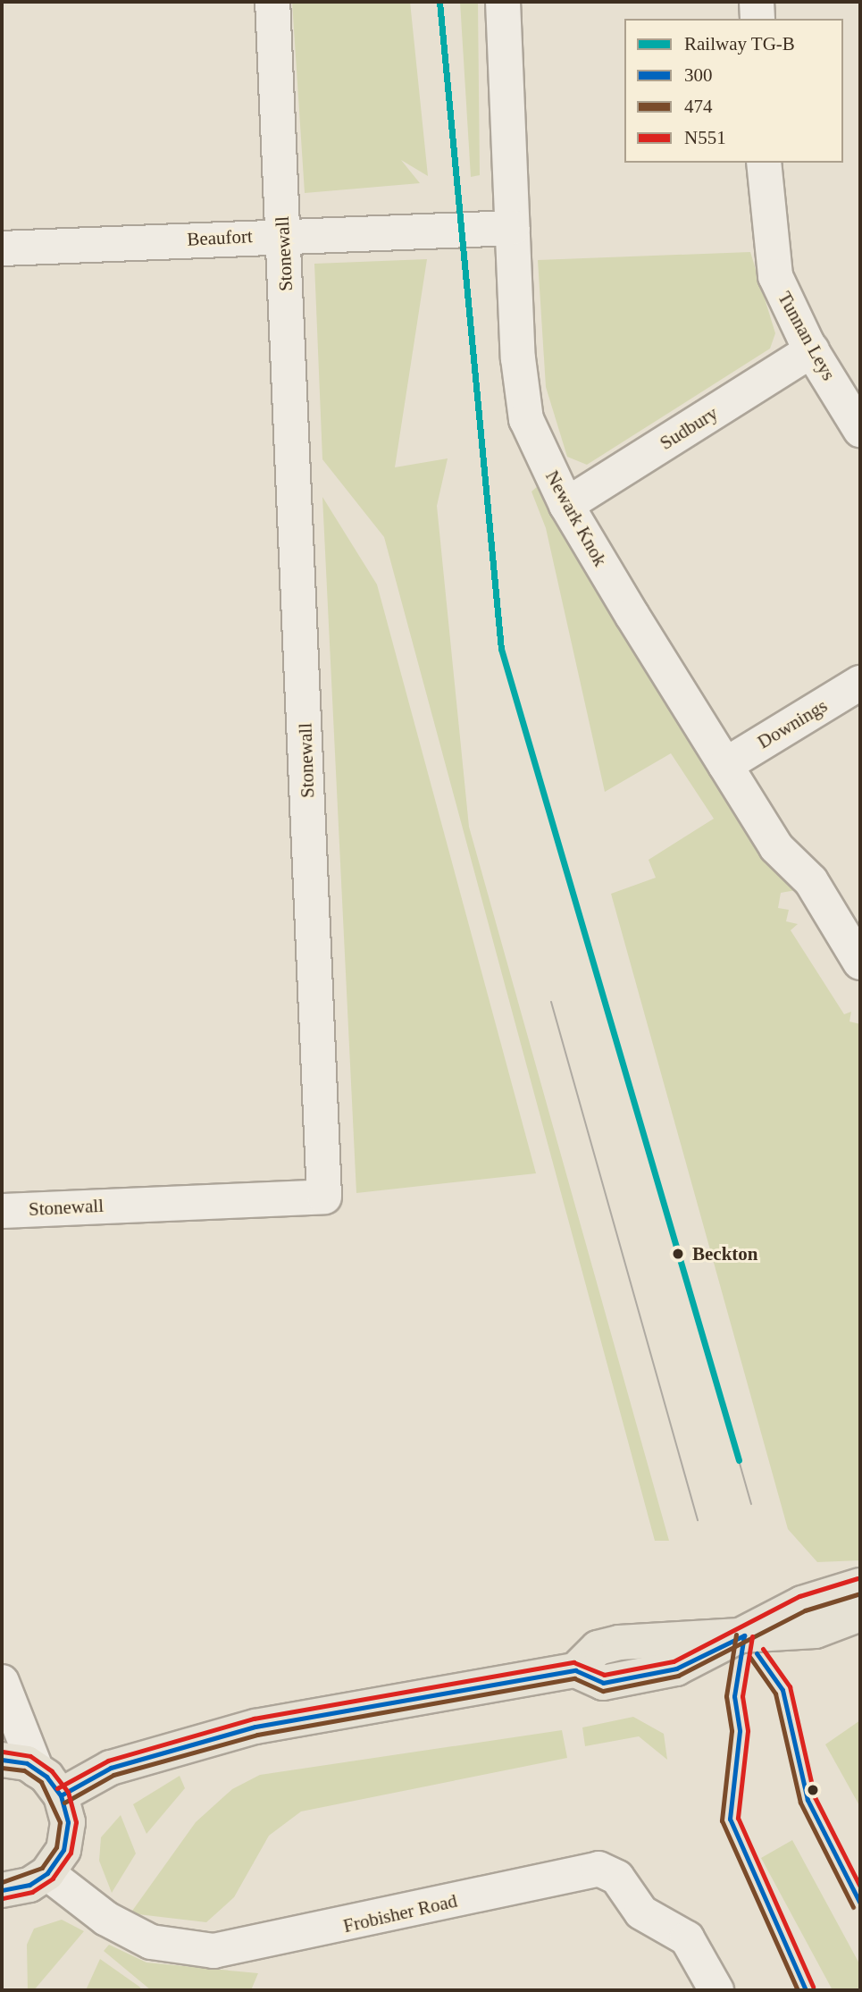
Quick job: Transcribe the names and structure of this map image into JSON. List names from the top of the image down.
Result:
{
  "streets": {
    "street": [
      "Beaufort",
      "Stonewall",
      "Tunnan Leys",
      "Sudbury",
      "Newark Knok",
      "Downings",
      "Frobisher Road"
    ]
  },
  "crossings": [
    ["Beaufort", "Stonewall"],
    ["Beaufort", "Newark Knok"],
    ["Tunnan Leys", "Sudbury"],
    ["Sudbury", "Newark Knok"],
    ["Newark Knok", "Downings"]
  ],
  "places": ["Beckton"],
  "lines": [
    "rail line TG-B",
    "transit line N551",
    "transit line 474",
    "transit line 300"
  ],
  "legend": [
    "Railway TG-B",
    "300",
    "474",
    "N551"
  ]
}
